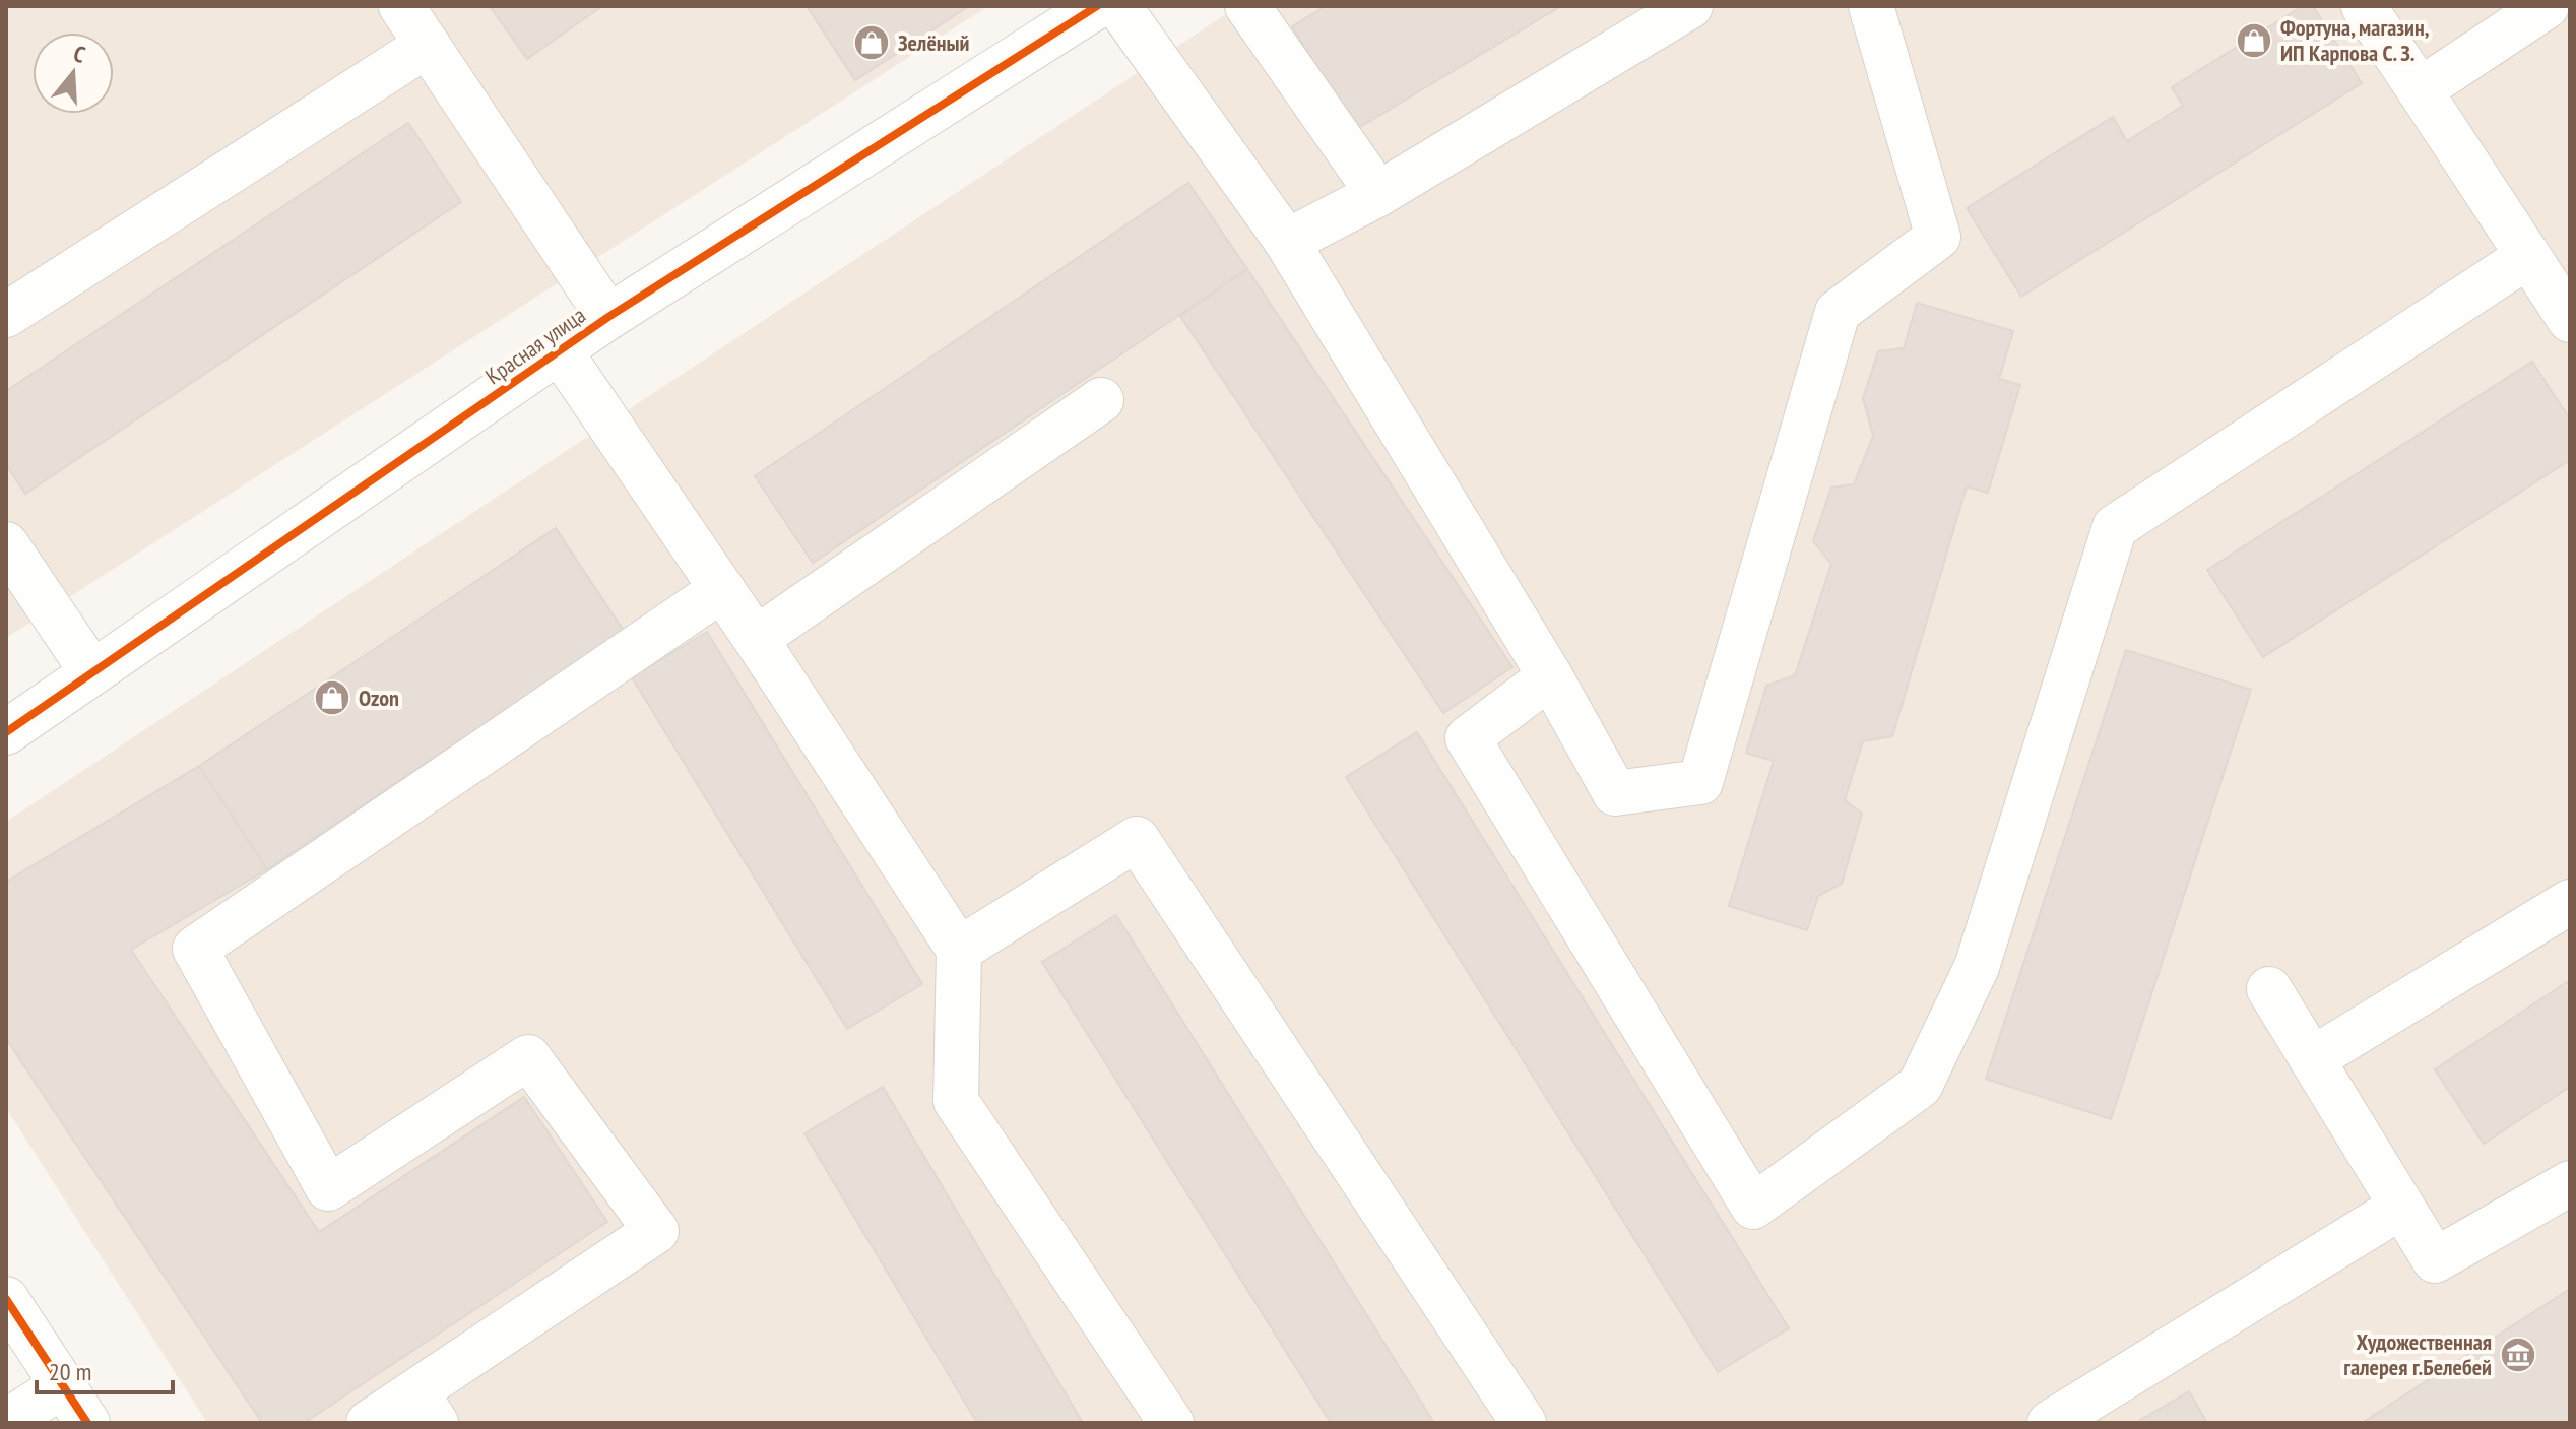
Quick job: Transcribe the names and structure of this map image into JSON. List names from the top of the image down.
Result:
{
  "streets": {
    "street": ["Красная улица"]
  },
  "places": {
    "shop": ["Фортуна, магазин, ИП Карпова С. З.", "Зелёный", "Ozon"],
    "museum": ["Художественная галерея г.Белебей"]
  },
  "scale_bar": "20 m",
  "north": "top"
}
